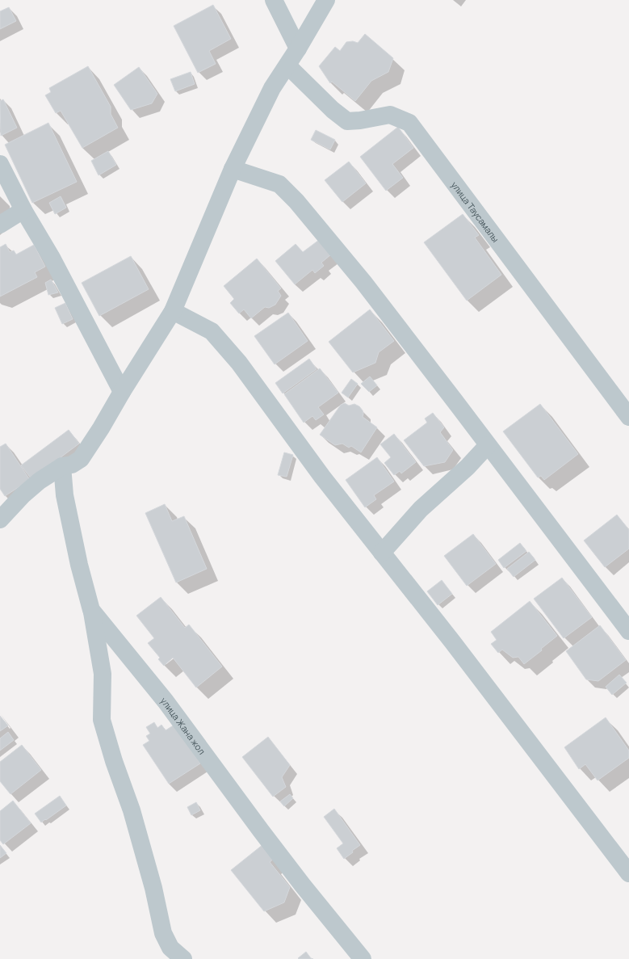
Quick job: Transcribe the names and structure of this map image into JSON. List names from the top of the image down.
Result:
{
  "streets": {
    "street": ["улица Таусамалы", "улица Жана жол"]
  }
}
